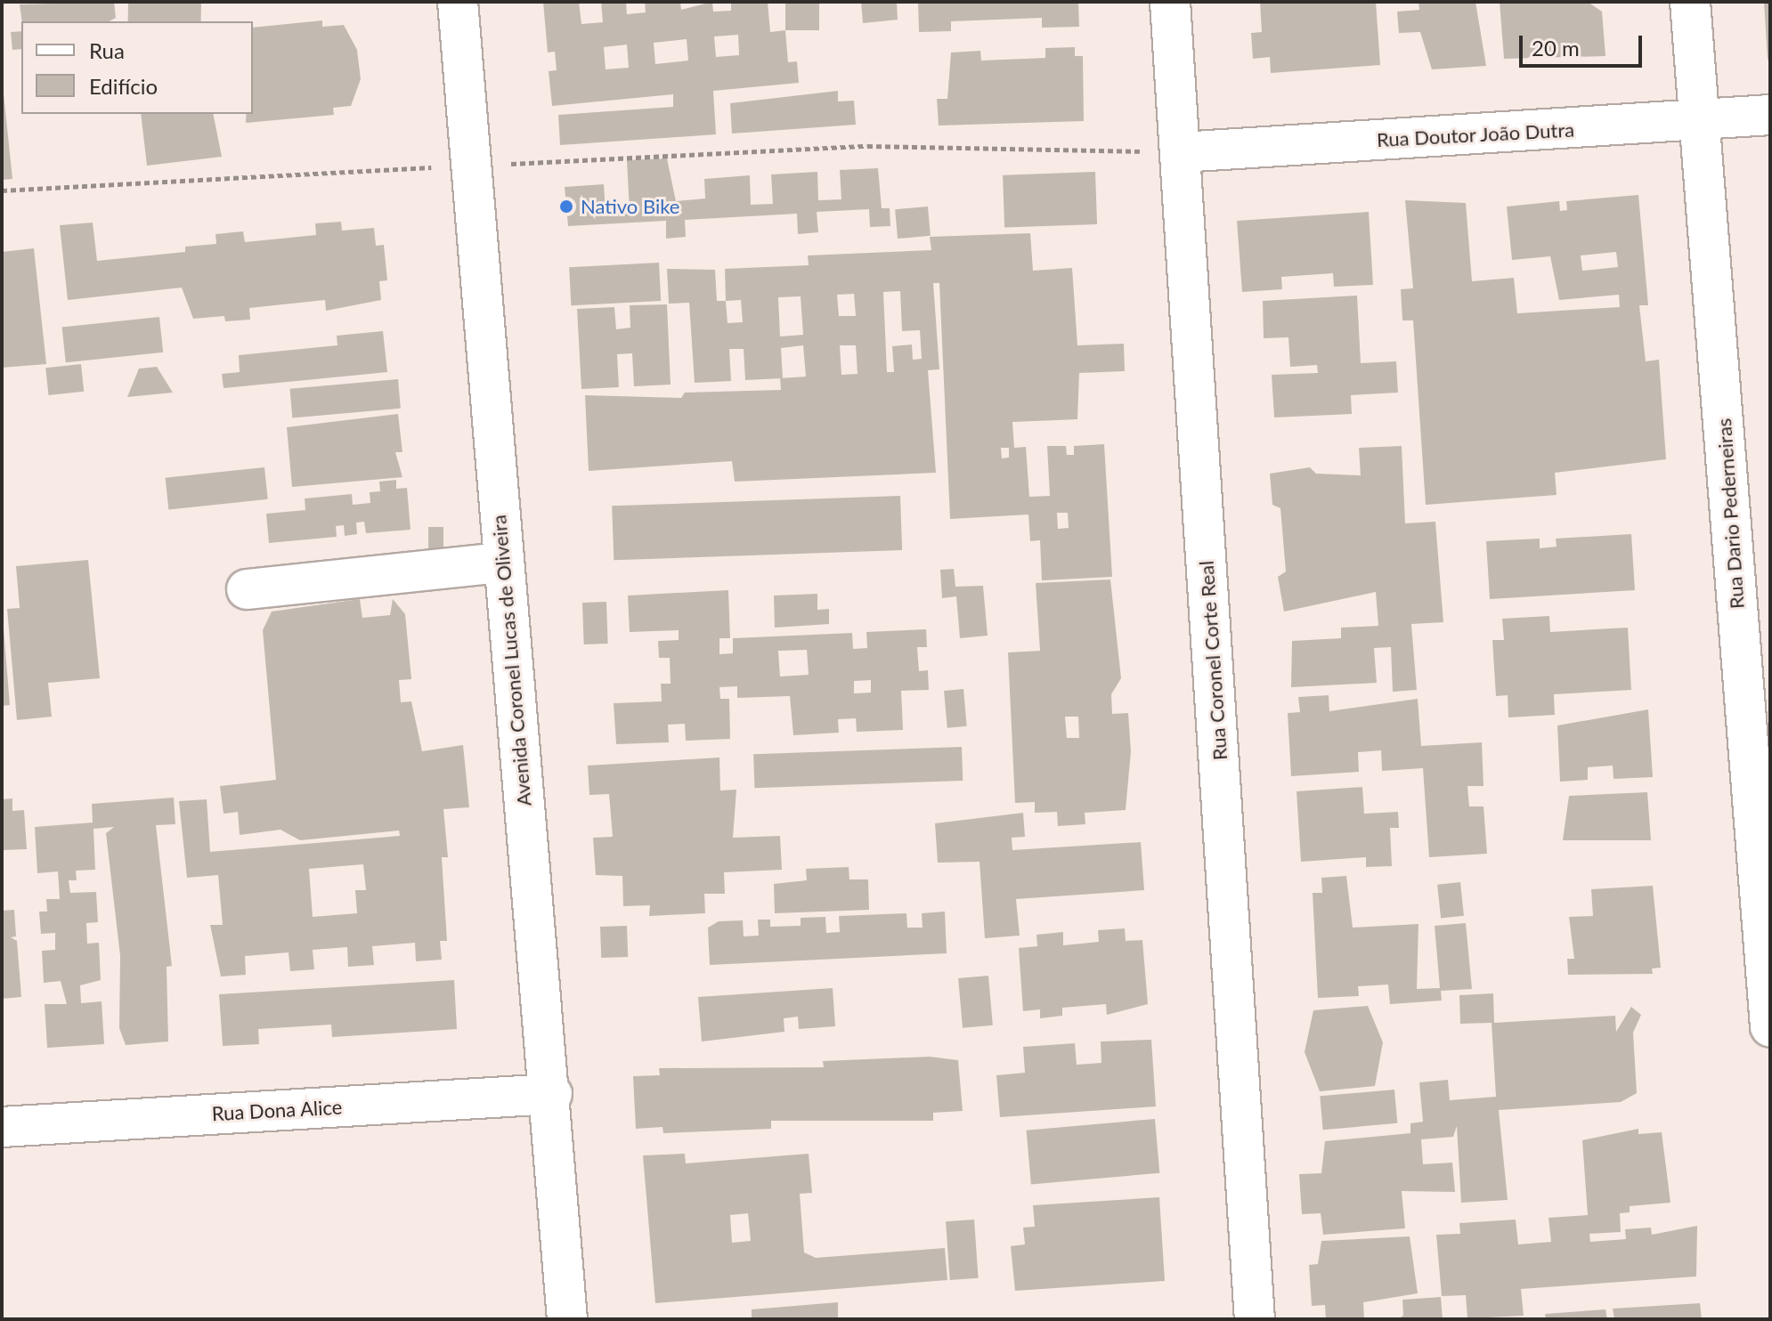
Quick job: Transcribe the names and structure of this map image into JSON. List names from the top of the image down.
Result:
{
  "streets": {
    "street": [
      "Rua Doutor João Dutra",
      "Rua Dario Pederneiras",
      "Avenida Coronel Lucas de Oliveira",
      "Rua Coronel Corte Real",
      "Rua Dona Alice"
    ]
  },
  "crossings": [
    ["Rua Doutor João Dutra", "Rua Dario Pederneiras"],
    ["Rua Doutor João Dutra", "Rua Coronel Corte Real"],
    ["Avenida Coronel Lucas de Oliveira", "Rua Dona Alice"]
  ],
  "places": ["Nativo Bike"],
  "legend": ["Rua", "Edifício"],
  "scale_bar": "20 m"
}
